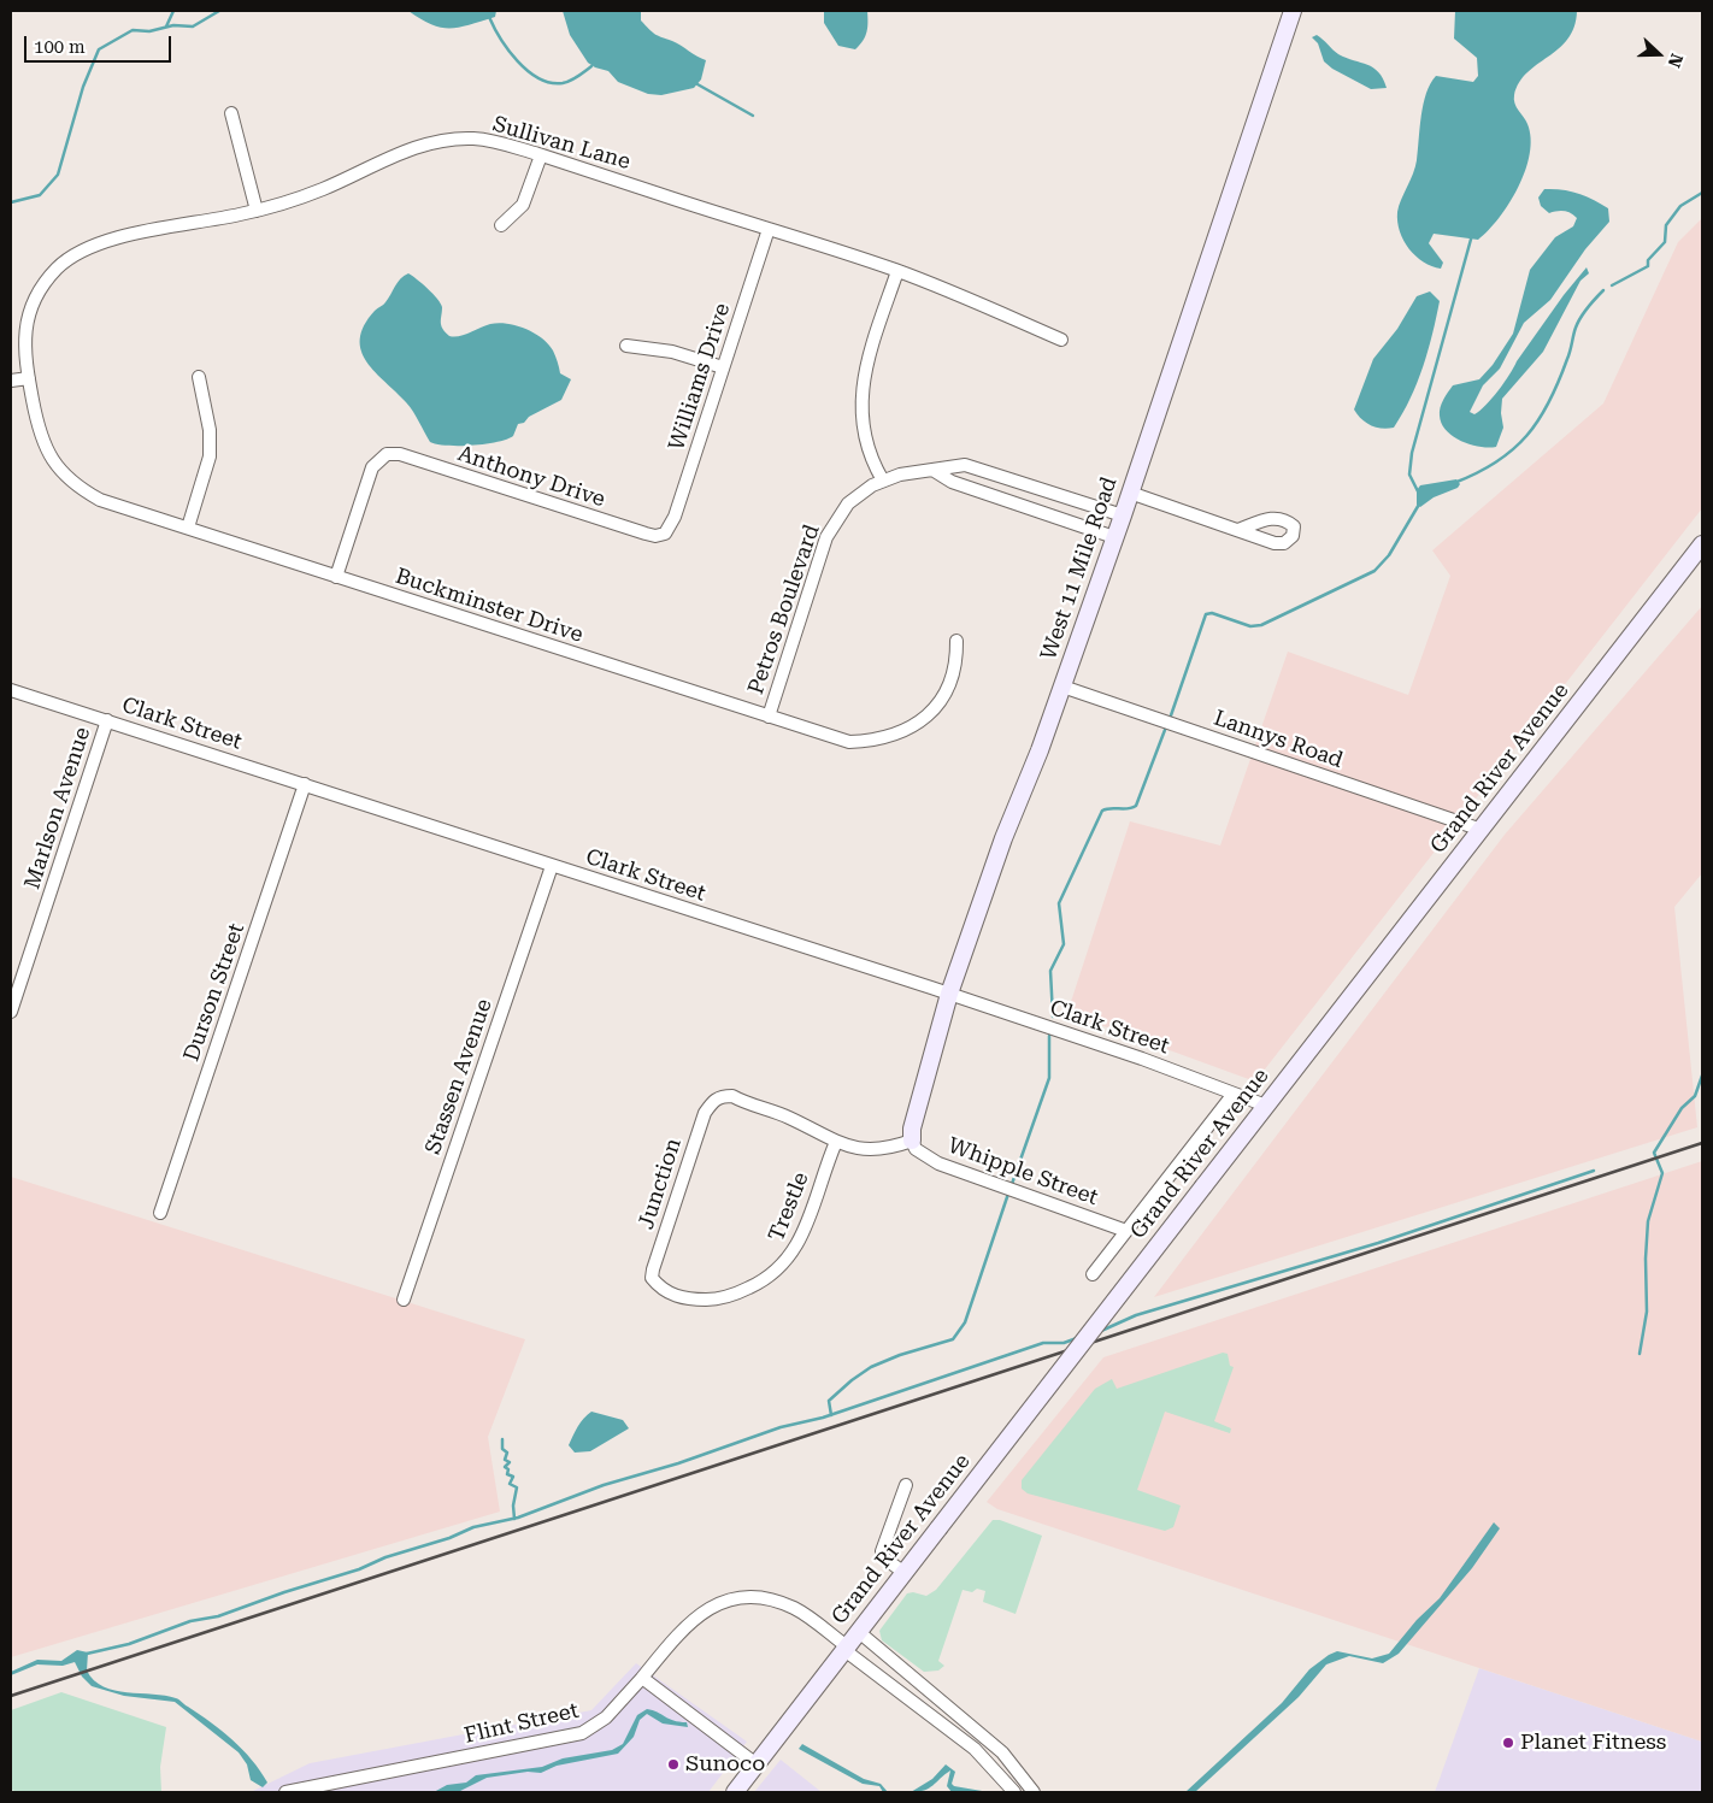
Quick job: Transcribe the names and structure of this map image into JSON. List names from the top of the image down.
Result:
{
  "streets": {
    "main road": ["West 11 Mile Road", "Grand River Avenue"],
    "street": [
      "Sullivan Lane",
      "Williams Drive",
      "Anthony Drive",
      "Buckminster Drive",
      "Petros Boulevard",
      "Clark Street",
      "Lannys Road",
      "Marlson Avenue",
      "Durson Street",
      "Stassen Avenue",
      "Whipple Street",
      "Junction",
      "Trestle",
      "Flint Street"
    ]
  },
  "crossings": [
    ["Sullivan Lane", "Williams Drive"],
    ["Sullivan Lane", "Buckminster Drive"],
    ["Williams Drive", "Anthony Drive"],
    ["Anthony Drive", "Buckminster Drive"],
    ["West 11 Mile Road", "Petros Boulevard"],
    ["West 11 Mile Road", "Clark Street"],
    ["West 11 Mile Road", "Lannys Road"],
    ["West 11 Mile Road", "Whipple Street"],
    ["Buckminster Drive", "Petros Boulevard"],
    ["Clark Street", "Grand River Avenue"],
    ["Clark Street", "Marlson Avenue"],
    ["Clark Street", "Durson Street"],
    ["Clark Street", "Stassen Avenue"],
    ["Lannys Road", "Grand River Avenue"],
    ["Grand River Avenue", "Flint Street"],
    ["Junction", "Trestle"]
  ],
  "places": ["Planet Fitness", "Sunoco"],
  "scale_bar": "100 m",
  "north": "right"
}
